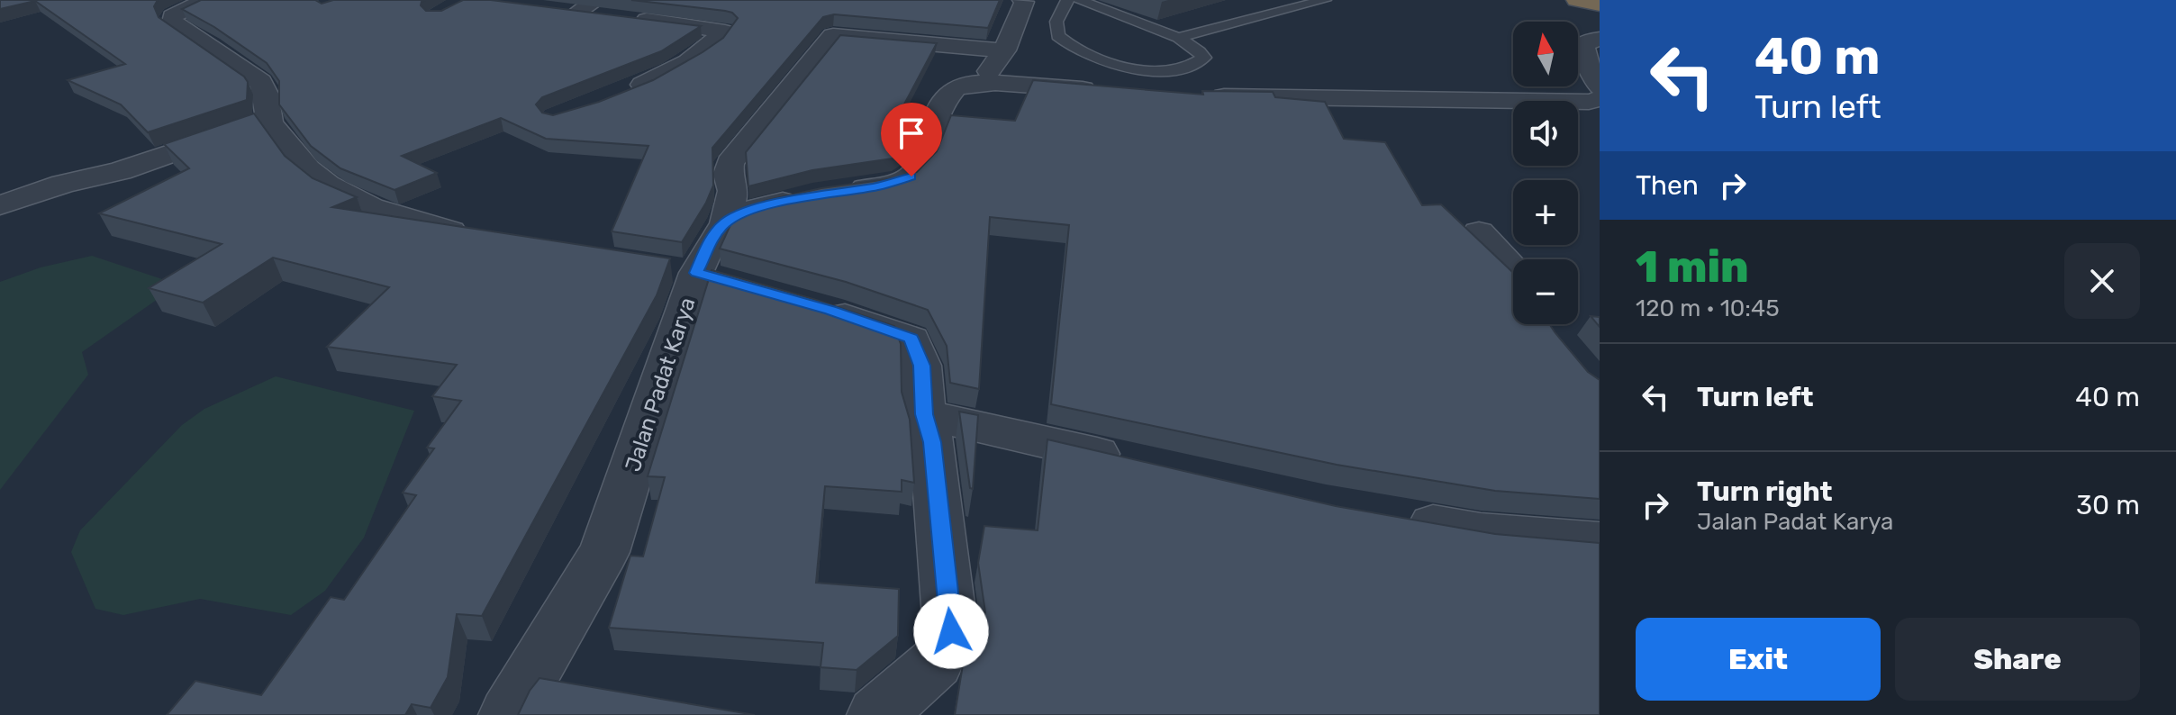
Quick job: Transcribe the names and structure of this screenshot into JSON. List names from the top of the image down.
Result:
{
  "streets": {
    "street": ["Jalan Padat Karya"]
  },
  "north": "top",
  "page": {
    "turn": ["40 m", "Turn left"],
    "map_buttons": ["+", "−"],
    "then": "Then",
    "heading": ["1 min", "120 m · 10:45"],
    "list": [
      {
        "name": "Turn left",
        "value": "40 m"
      },
      {
        "name": "Turn right",
        "note": "Jalan Padat Karya",
        "value": "30 m"
      }
    ],
    "buttons": ["Exit", "Share"]
  }
}
